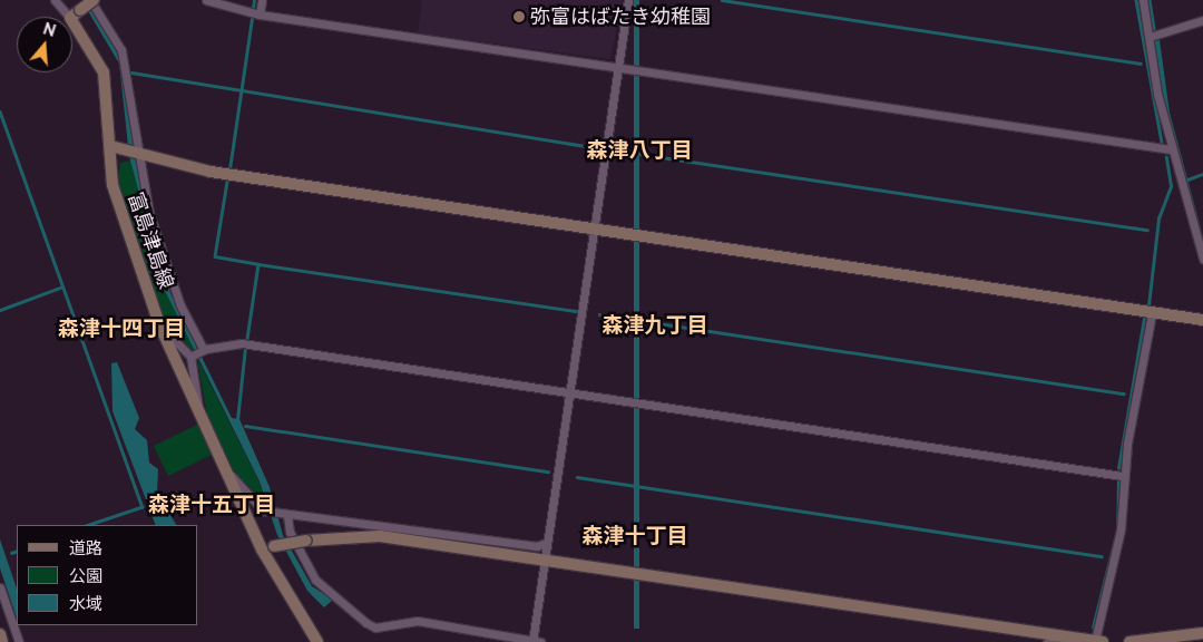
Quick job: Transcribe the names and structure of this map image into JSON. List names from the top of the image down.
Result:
{
  "streets": {
    "street": ["富島津島線"]
  },
  "districts": [
    "森津八丁目",
    "森津九丁目",
    "森津十四丁目",
    "森津十五丁目",
    "森津十丁目"
  ],
  "places": ["弥富はばたき幼稚園"],
  "legend": ["道路", "公園", "水域"],
  "north": "top"
}
